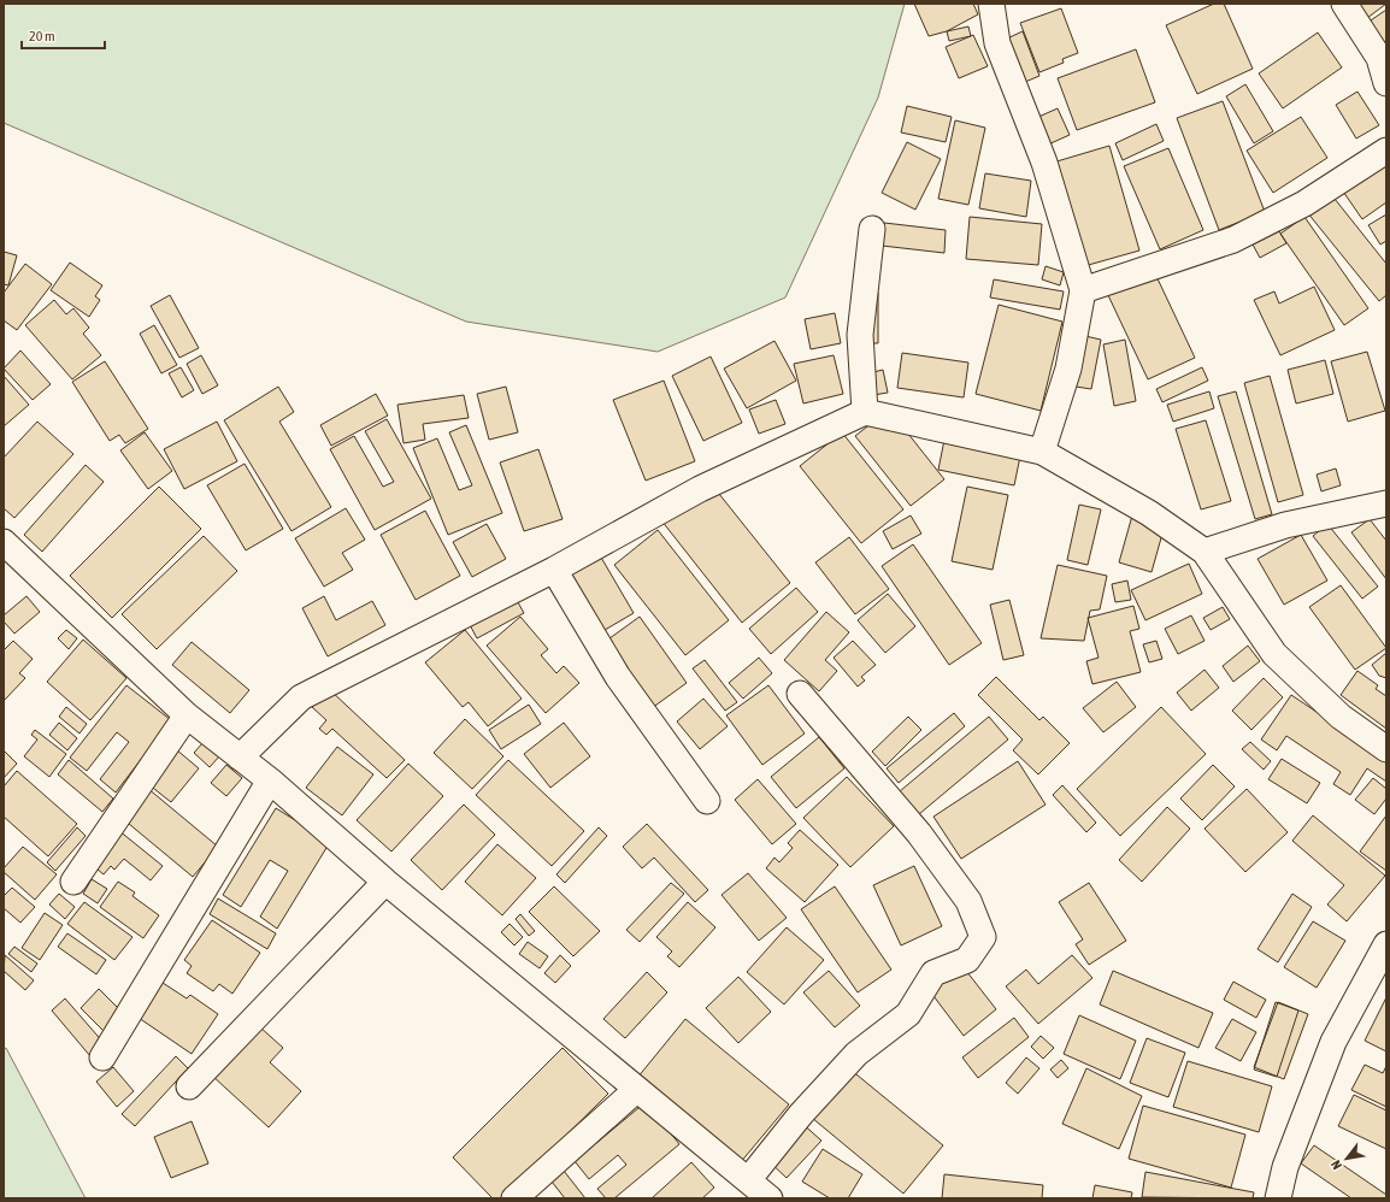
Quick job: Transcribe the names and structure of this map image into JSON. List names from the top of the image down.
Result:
{
  "scale_bar": "20 m",
  "north": "bottom left"
}
